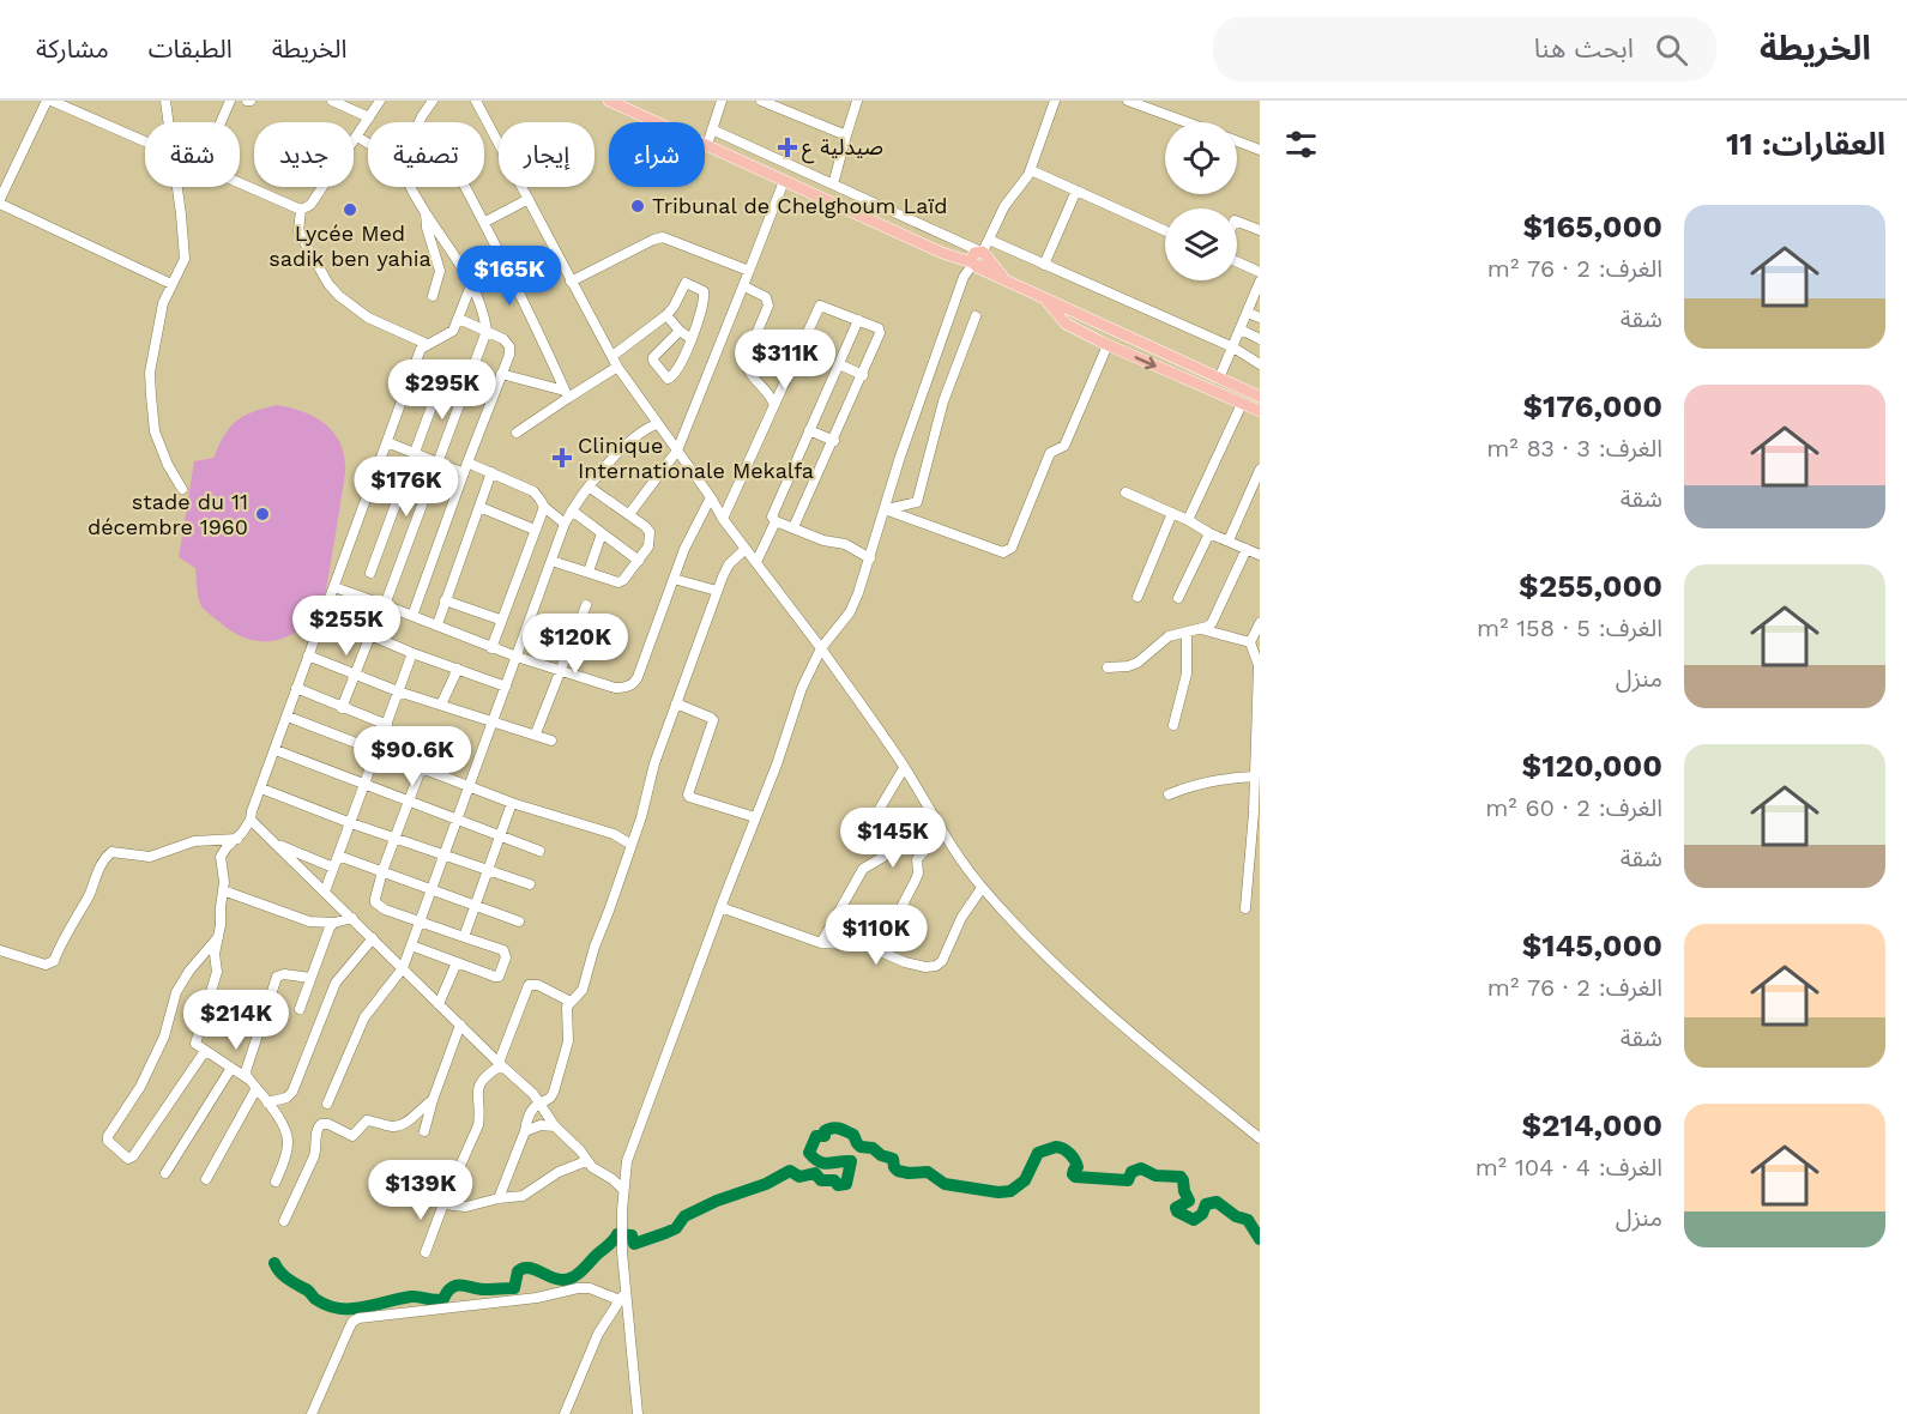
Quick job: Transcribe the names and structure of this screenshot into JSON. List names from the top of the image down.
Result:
{
  "places": {
    "health": ["صيدلية ع", "Clinique Internationale Mekalfa"],
    "other": ["Tribunal de Chelghoum Laïd", "Lycée Med sadik ben yahia", "stade du 11 décembre 1960"]
  },
  "page": {
    "header": "الخريطة",
    "search": "ابحث هنا",
    "nav": ["الخريطة", "الطبقات", "مشاركة"],
    "heading": "العقارات: 11",
    "chip": [
      "شراء",
      "إيجار",
      "تصفية",
      "جديد",
      "شقة"
    ],
    "list": [
      {
        "name": "$165,000",
        "note": "الغرف: 2 · 76 m² · شقة"
      },
      {
        "name": "$176,000",
        "note": "الغرف: 3 · 83 m² · شقة"
      },
      {
        "name": "$255,000",
        "note": "الغرف: 5 · 158 m² · منزل"
      },
      {
        "name": "$120,000",
        "note": "الغرف: 2 · 60 m² · شقة"
      },
      {
        "name": "$145,000",
        "note": "الغرف: 2 · 76 m² · شقة"
      },
      {
        "name": "$214,000",
        "note": "الغرف: 4 · 104 m² · منزل"
      }
    ],
    "price": [
      "$165K",
      "$311K",
      "$295K",
      "$176K",
      "$255K",
      "$120K",
      "$90.6K",
      "$145K",
      "$110K",
      "$214K",
      "$139K"
    ]
  }
}
